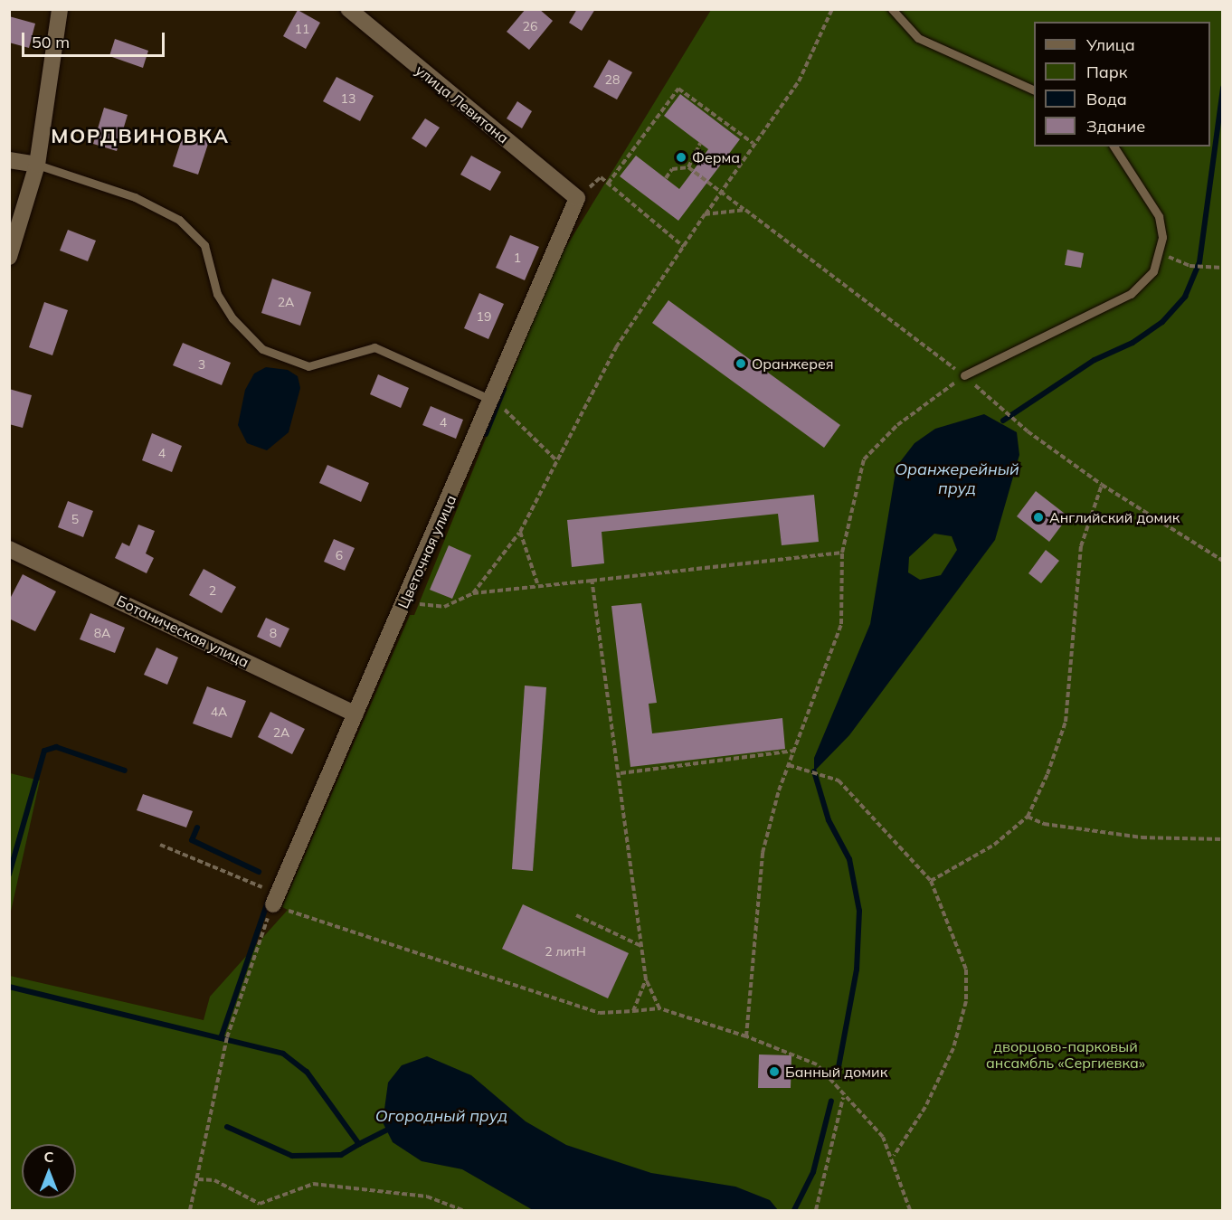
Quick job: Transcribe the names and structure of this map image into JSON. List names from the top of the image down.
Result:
{
  "streets": {
    "street": ["улица Левитана", "Цветочная улица", "Ботаническая улица"]
  },
  "crossings": [
    ["улица Левитана", "Цветочная улица"],
    ["Цветочная улица", "Ботаническая улица"]
  ],
  "districts": ["МОРДВИНОВКА"],
  "water": ["Оранжерейный пруд", "Огородный пруд"],
  "parks": ["дворцово-парковый ансамбль «Сергиевка»"],
  "places": [
    "Ферма",
    "Оранжерея",
    "Английский домик",
    "Банный домик"
  ],
  "house_numbers": [
    "26",
    "11",
    "28",
    "13",
    "1",
    "2А",
    "19",
    "3",
    "4",
    "4",
    "5",
    "6",
    "2",
    "8А",
    "8",
    "4А",
    "2А",
    "2 литН"
  ],
  "legend": [
    "Улица",
    "Парк",
    "Вода",
    "Здание"
  ],
  "scale_bar": "50 m",
  "north": "top"
}
